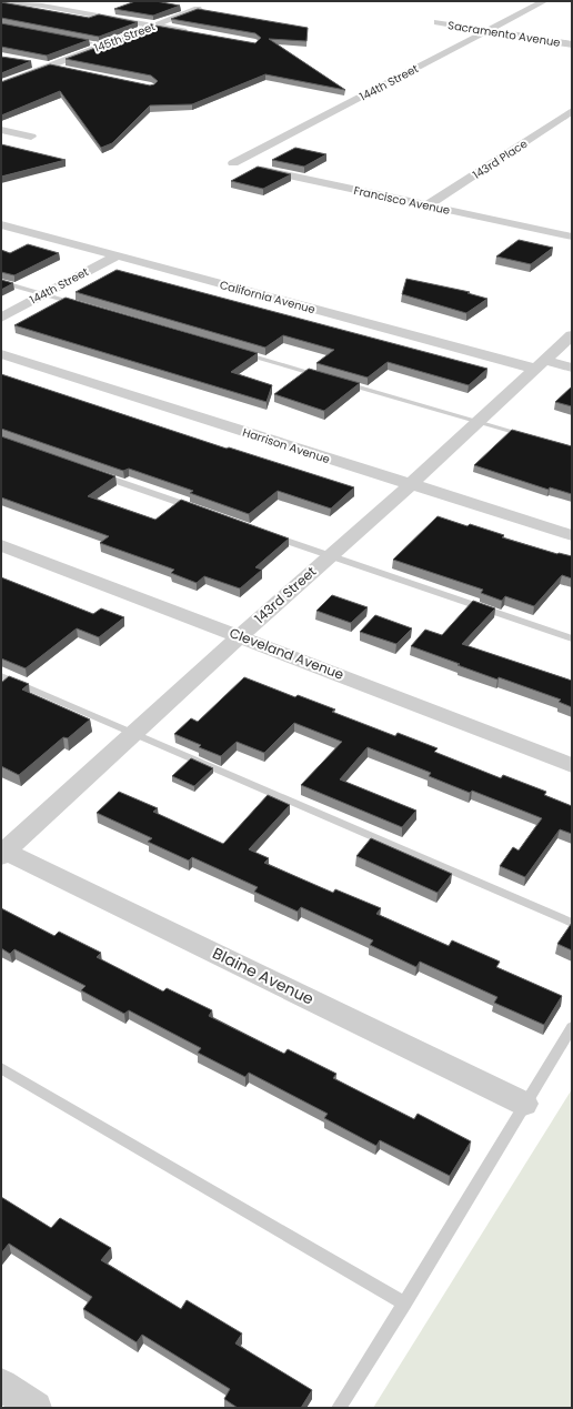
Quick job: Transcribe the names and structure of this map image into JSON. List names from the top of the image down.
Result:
{
  "streets": {
    "street": [
      "Sacramento Avenue",
      "145th Street",
      "144th Street",
      "143rd Place",
      "Francisco Avenue",
      "California Avenue",
      "Harrison Avenue",
      "143rd Street",
      "Cleveland Avenue",
      "Blaine Avenue"
    ]
  },
  "crossings": [
    ["Sacramento Avenue", "144th Street"],
    ["144th Street", "Francisco Avenue"],
    ["144th Street", "California Avenue"],
    ["143rd Place", "Francisco Avenue"],
    ["California Avenue", "143rd Street"],
    ["Harrison Avenue", "143rd Street"],
    ["143rd Street", "Cleveland Avenue"],
    ["143rd Street", "Blaine Avenue"]
  ]
}
